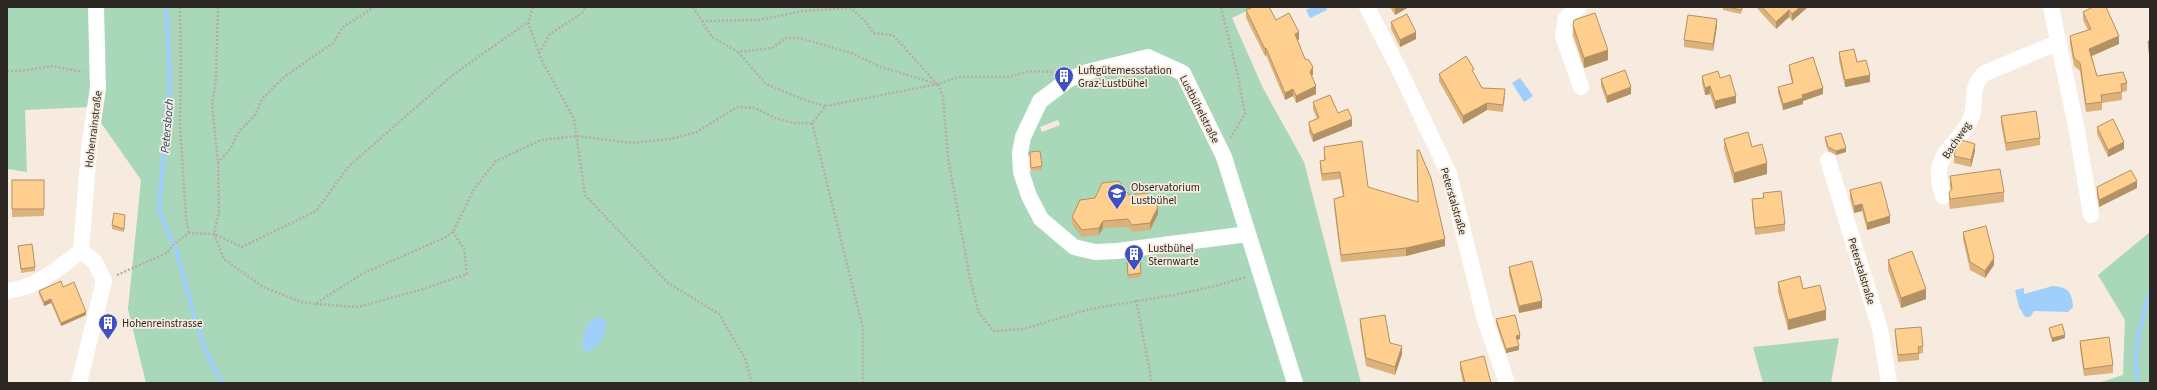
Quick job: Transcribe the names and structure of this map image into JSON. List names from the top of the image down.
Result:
{
  "streets": {
    "street": [
      "Lustbühelstraße",
      "Hohenrainstraße",
      "Bachweg",
      "Peterstalstraße"
    ]
  },
  "water": ["Petersbach"],
  "places": {
    "building": ["Luftgütemessstation Graz-Lustbühel", "Lustbühel Sternwarte", "Hohenreinstrasse"],
    "school or university": ["Observatorium Lustbühel"]
  }
}
